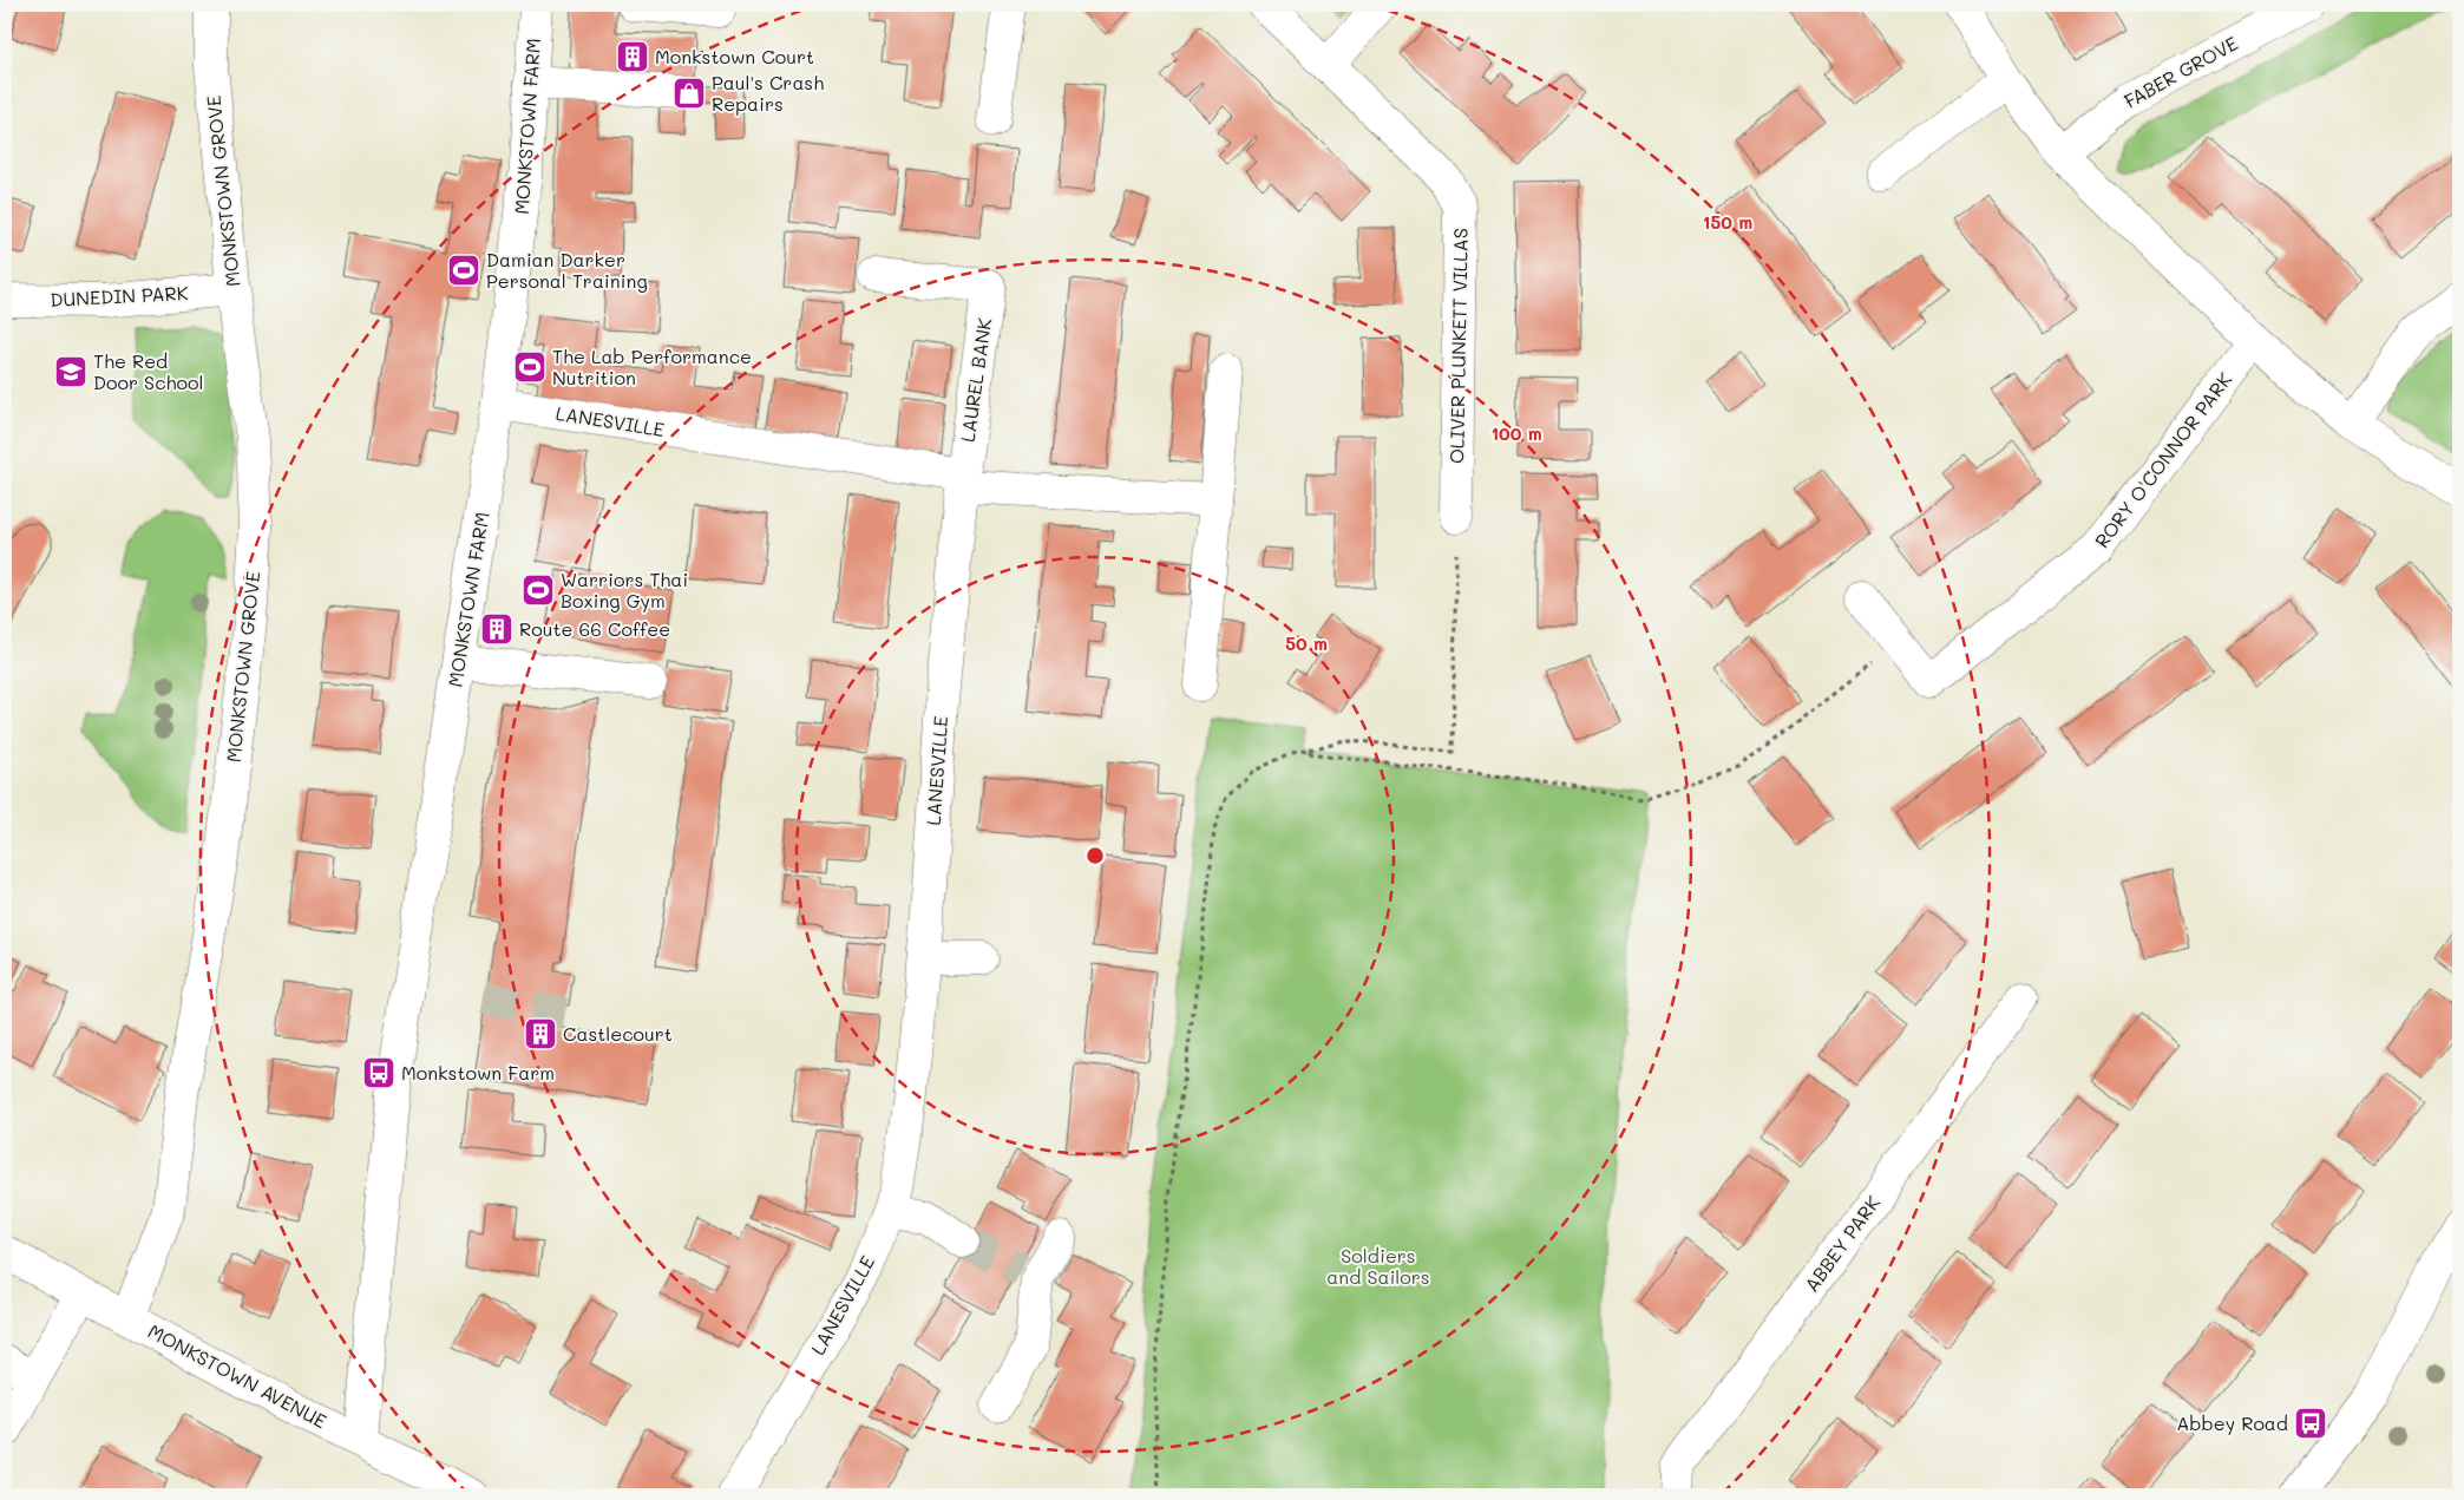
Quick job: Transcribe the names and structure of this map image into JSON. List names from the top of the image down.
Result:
{
  "streets": {
    "street": [
      "FABER GROVE",
      "MONKSTOWN FARM",
      "MONKSTOWN GROVE",
      "DUNEDIN PARK",
      "OLIVER PLUNKETT VILLAS",
      "LAUREL BANK",
      "LANESVILLE",
      "RORY O'CONNOR PARK",
      "ABBEY PARK",
      "MONKSTOWN AVENUE"
    ]
  },
  "crossings": [
    ["MONKSTOWN FARM", "LANESVILLE"],
    ["MONKSTOWN FARM", "MONKSTOWN AVENUE"],
    ["MONKSTOWN GROVE", "DUNEDIN PARK"],
    ["MONKSTOWN GROVE", "MONKSTOWN AVENUE"],
    ["LAUREL BANK", "LANESVILLE"]
  ],
  "parks": ["Soldiers and Sailors"],
  "places": {
    "building": ["Monkstown Court", "Route 66 Coffee", "Castlecourt"],
    "shop": ["Paul's Crash Repairs"],
    "sports": ["Damian Darker Personal Training", "The Lab Performance Nutrition", "Warriors Thai Boxing Gym"],
    "school or university": ["The Red Door School"],
    "bus stop": ["Monkstown Farm", "Abbey Road"]
  },
  "rings": ["150 m", "100 m", "50 m"]
}
